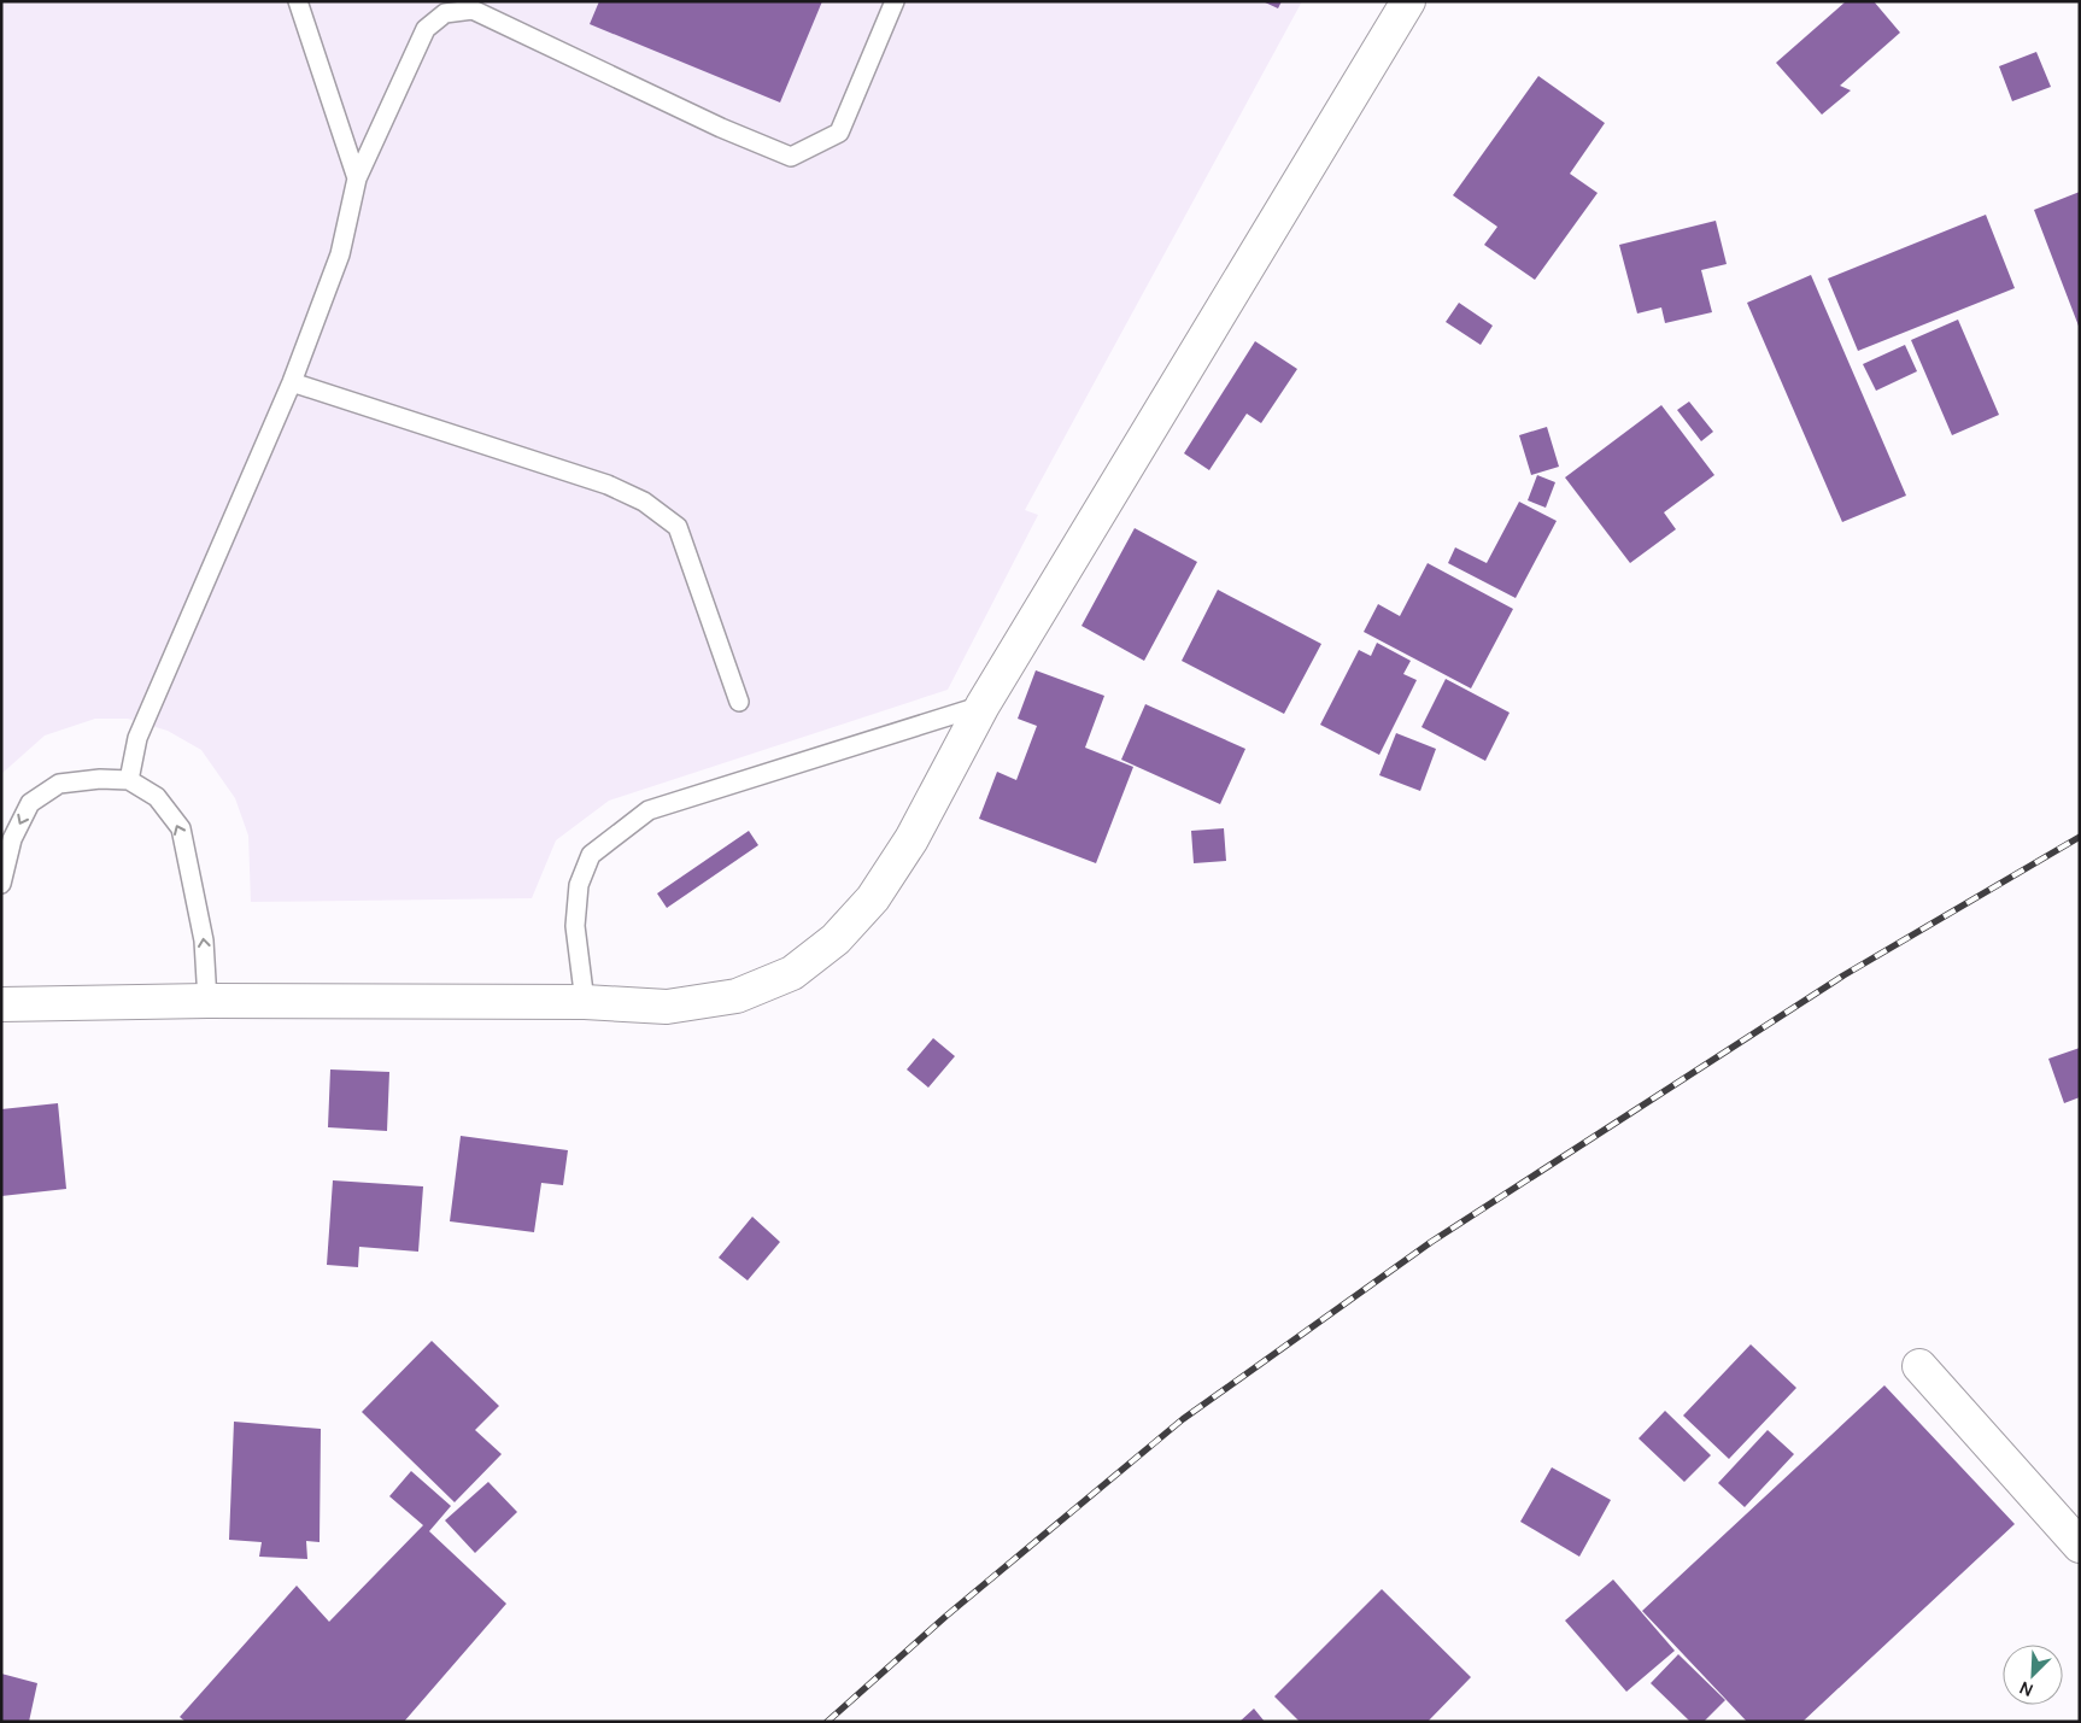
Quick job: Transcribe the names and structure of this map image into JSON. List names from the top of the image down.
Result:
{
  "north": "bottom left"
}
